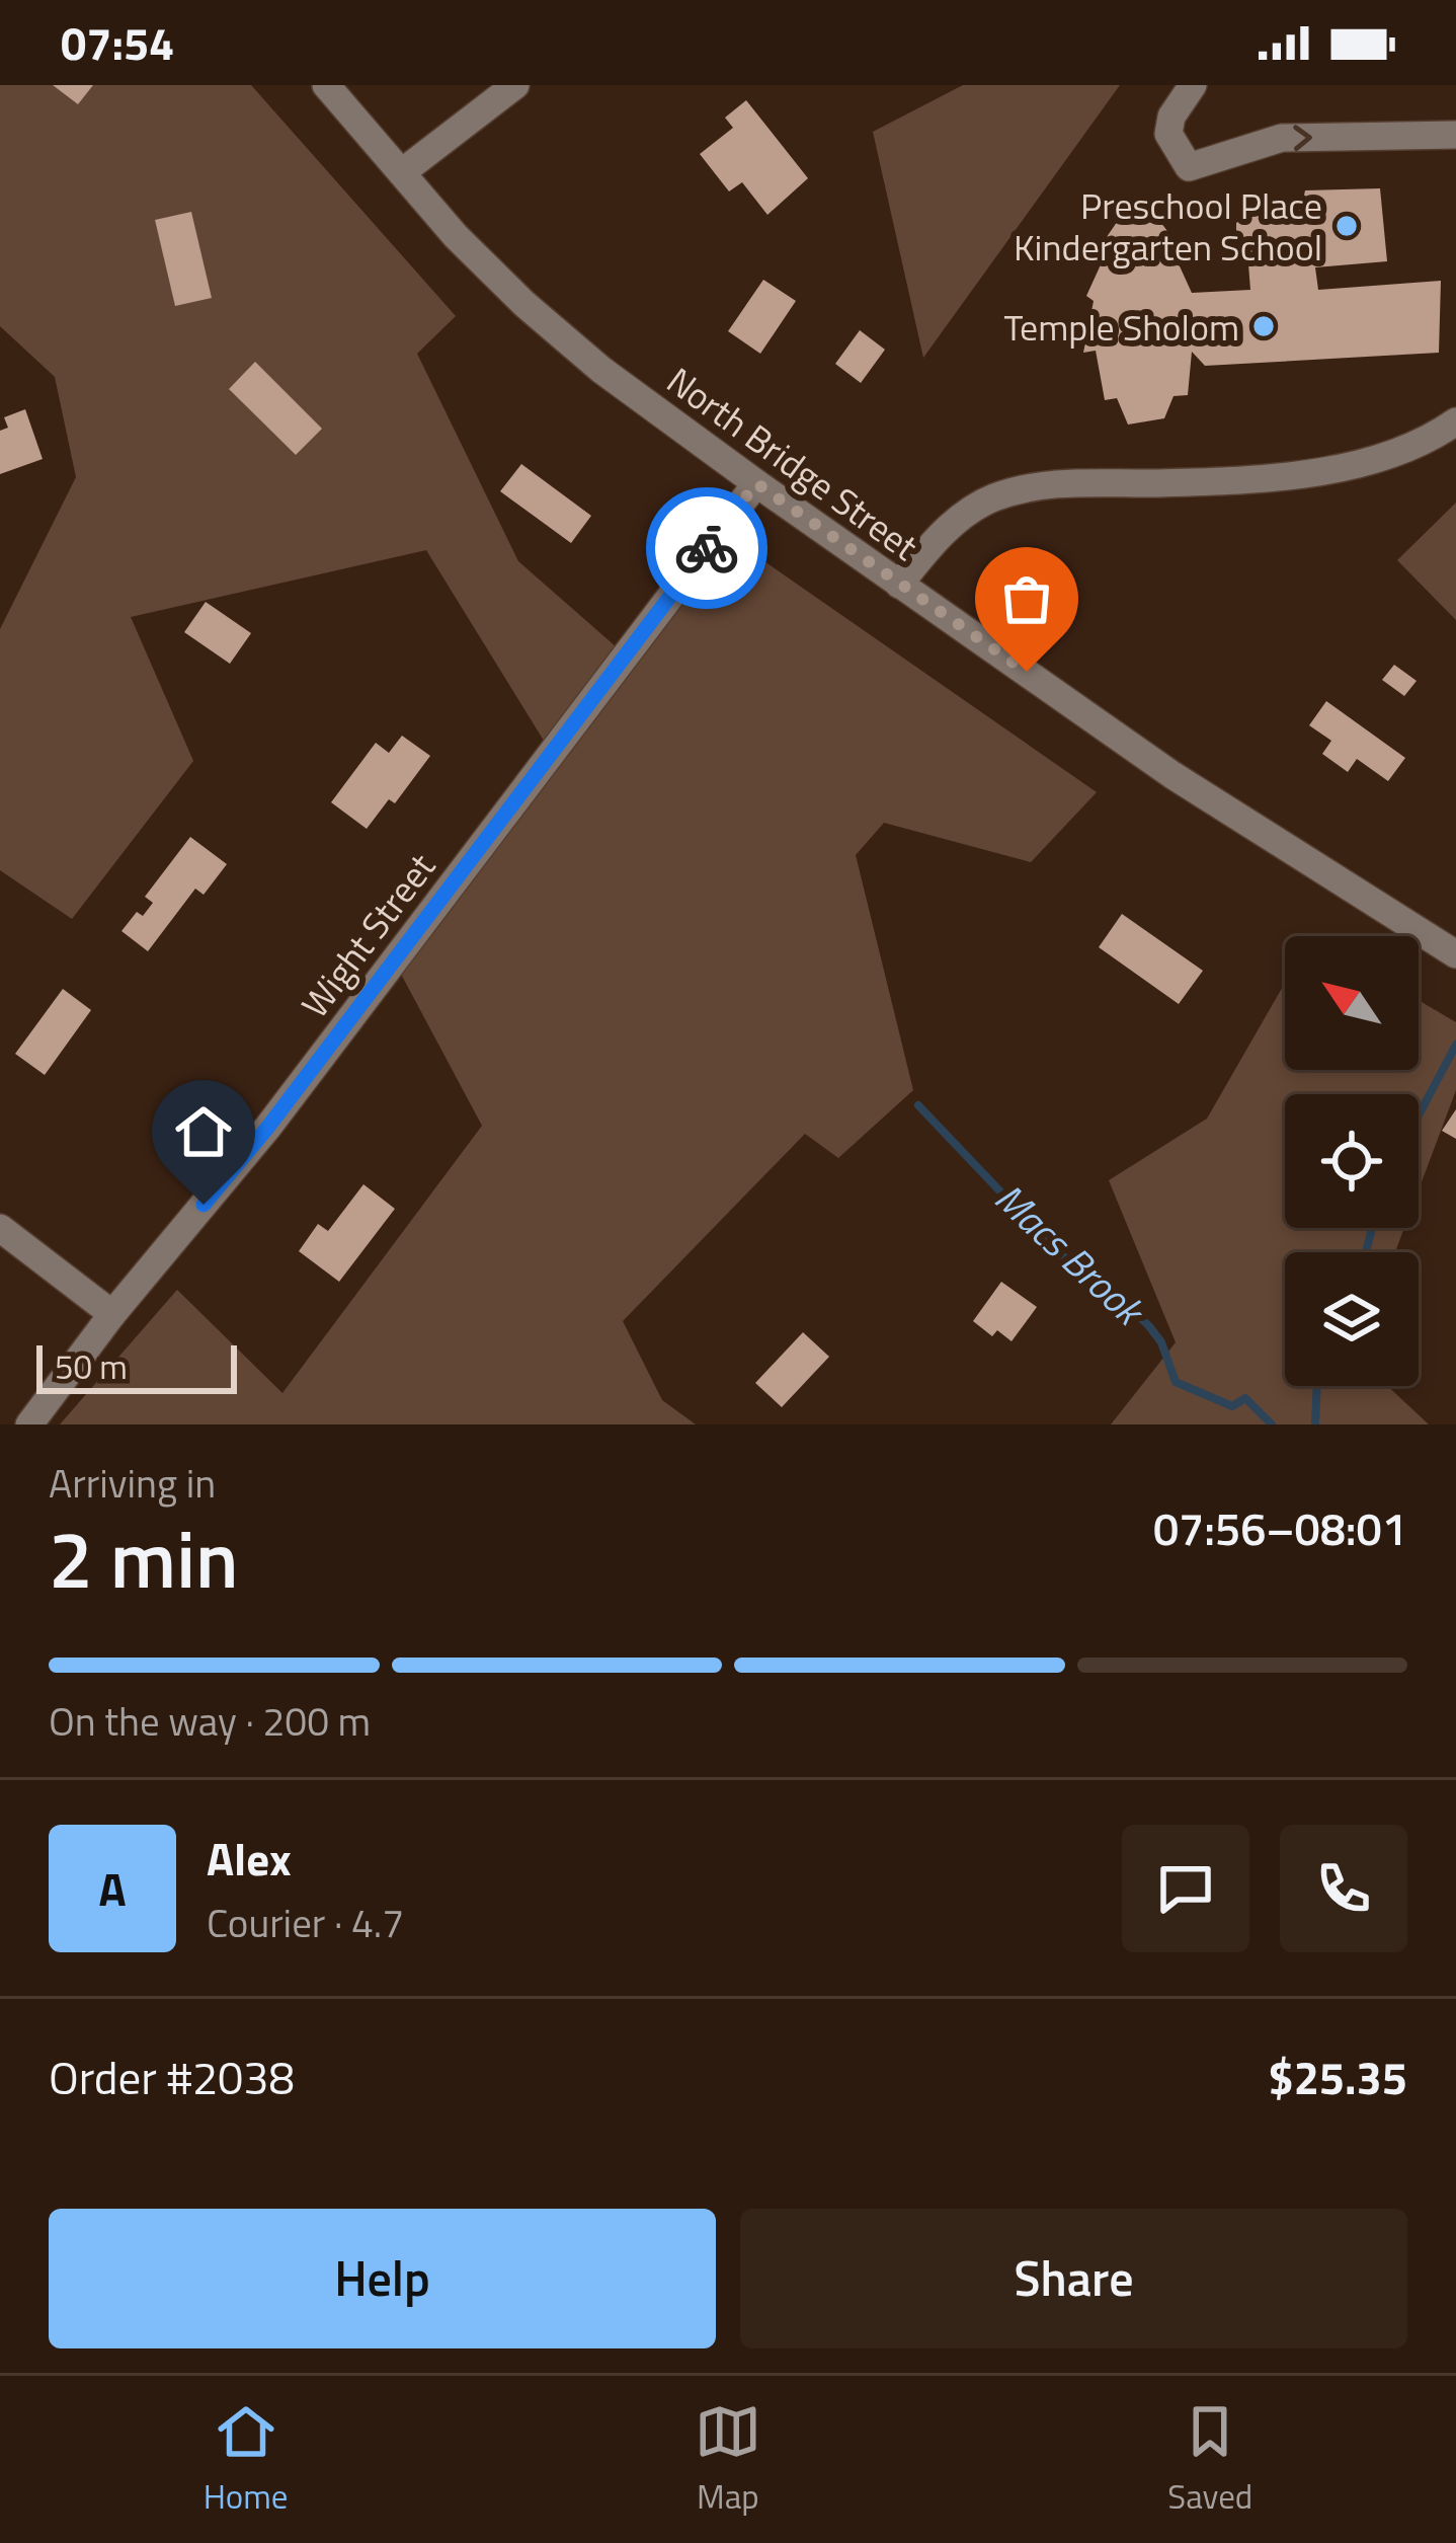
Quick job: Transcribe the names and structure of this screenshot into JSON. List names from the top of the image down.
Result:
{
  "streets": {
    "street": ["North Bridge Street", "Wight Street"]
  },
  "crossings": [
    ["North Bridge Street", "Wight Street"]
  ],
  "water": ["Macs Brook"],
  "places": ["Preschool Place Kindergarten School", "Temple Sholom"],
  "scale_bar": "50 m",
  "north": "top left",
  "page": {
    "status": "07:54",
    "scale": "50 m",
    "heading": ["2 min", "Arriving in", "07:56–08:01"],
    "panel": [
      "Alex",
      "Courier · 4.7",
      "Order #2038",
      "$25.35"
    ],
    "bar": "On the way · 200 m",
    "round": "A",
    "buttons": ["Help", "Share"],
    "tabs": ["Home", "Map", "Saved"]
  }
}
